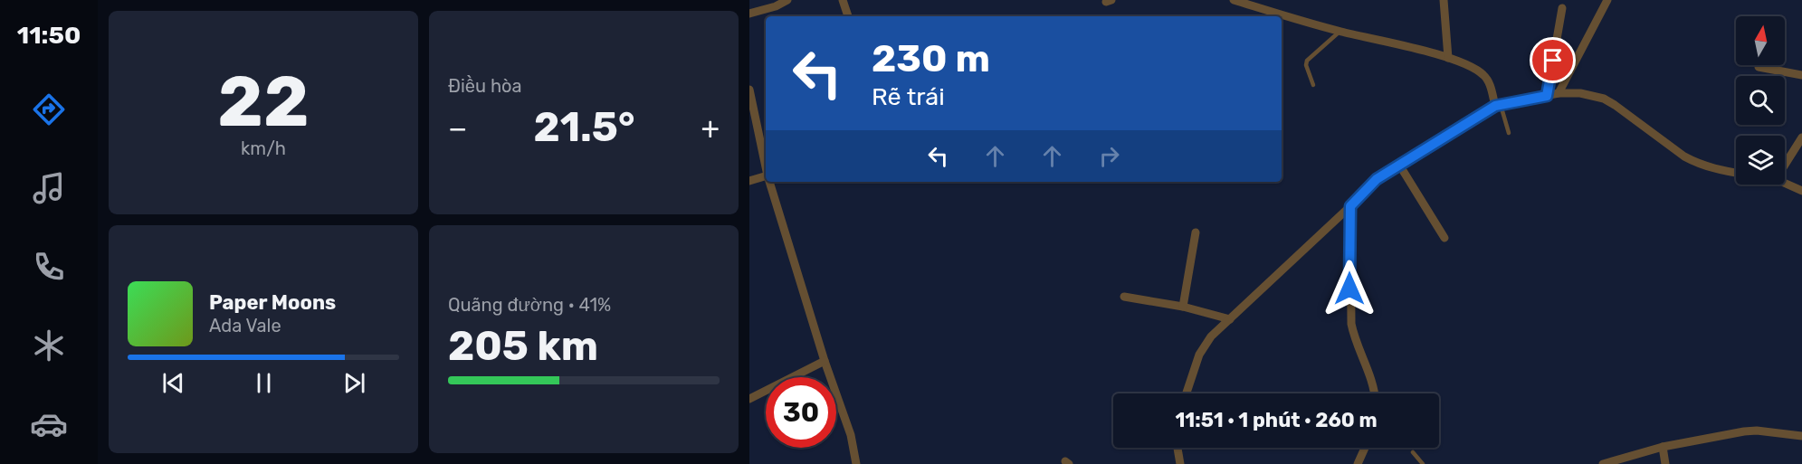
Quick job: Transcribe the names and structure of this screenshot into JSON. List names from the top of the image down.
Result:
{
  "north": "top",
  "page": {
    "tabs": "11:50",
    "tile": [
      ["22", "km/h"],
      "Điều hòa",
      ["Quãng đường · 41%", "205 km"]
    ],
    "turn": ["230 m", "Rẽ trái"],
    "heat": ["−", "21.5°", "+"],
    "song": ["Paper Moons", "Ada Vale"],
    "limit": "30",
    "trip": "11:51 · 1 phút · 260 m"
  }
}
